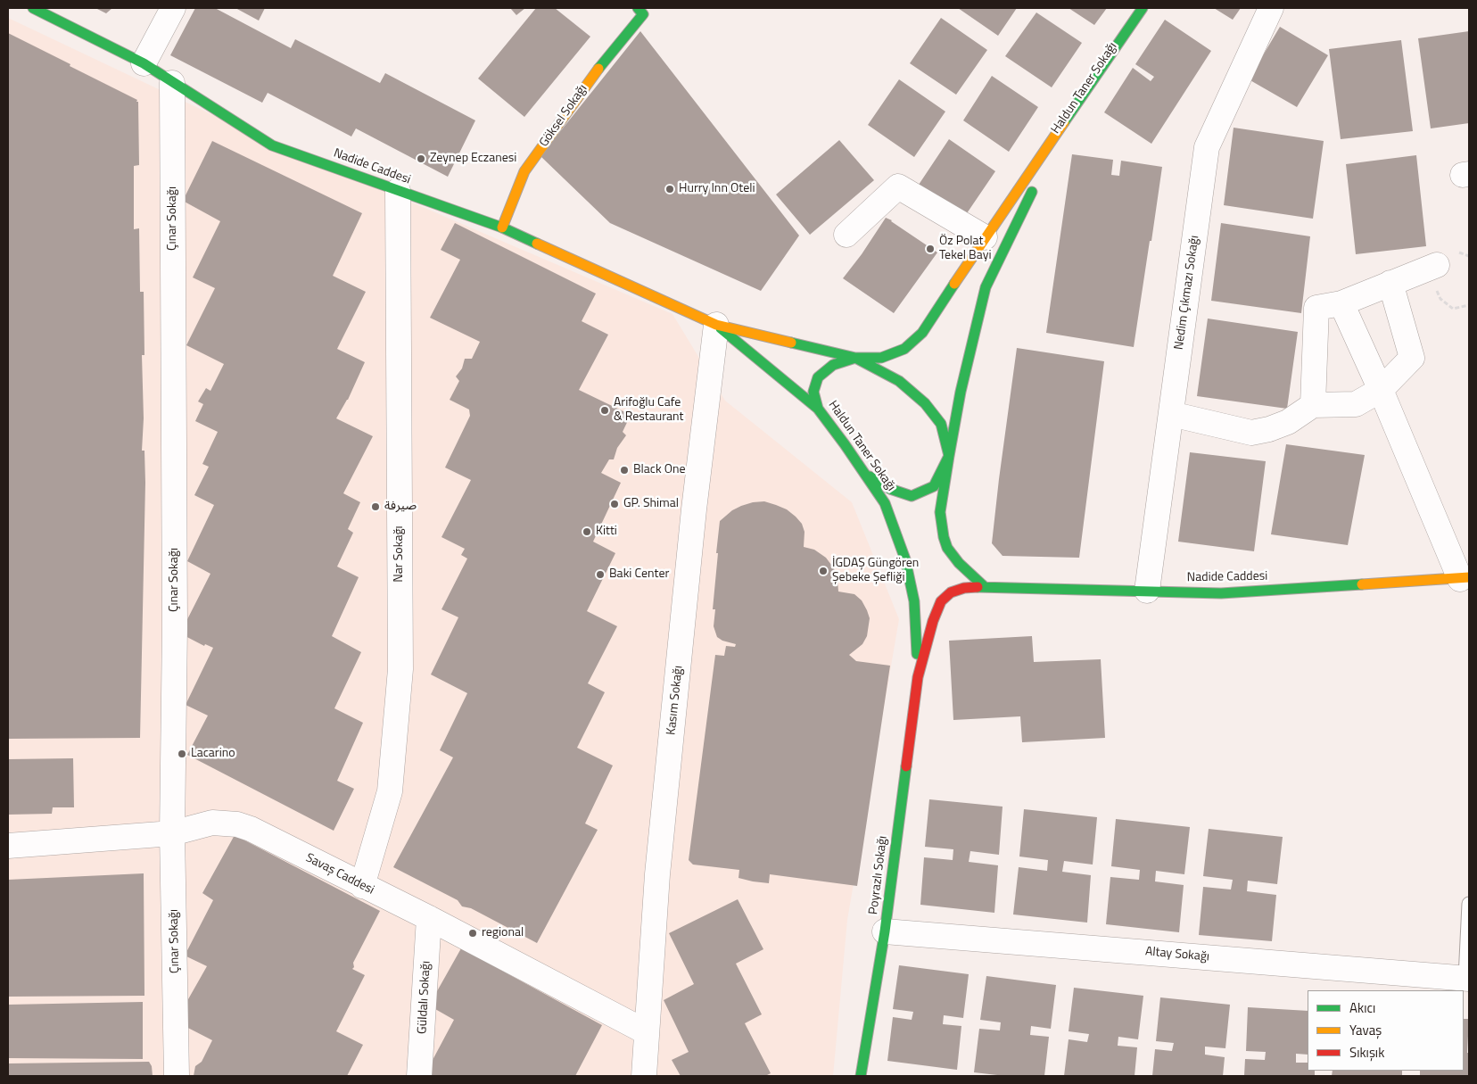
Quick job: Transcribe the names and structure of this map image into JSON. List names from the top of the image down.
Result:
{
  "streets": {
    "main road": [
      "Haldun Taner Sokağı",
      "Göksel Sokağı",
      "Nadide Caddesi",
      "Poyrazlı Sokağı"
    ],
    "street": [
      "Çınar Sokağı",
      "Nedim Çıkmazı Sokağı",
      "Nar Sokağı",
      "Kasım Sokağı",
      "Savaş Caddesi",
      "Altay Sokağı",
      "Güldalı Sokağı"
    ]
  },
  "crossings": [
    ["Haldun Taner Sokağı", "Nadide Caddesi"],
    ["Haldun Taner Sokağı", "Poyrazlı Sokağı"],
    ["Göksel Sokağı", "Nadide Caddesi"],
    ["Nadide Caddesi", "Çınar Sokağı"],
    ["Nadide Caddesi", "Nedim Çıkmazı Sokağı"],
    ["Nadide Caddesi", "Nar Sokağı"],
    ["Nadide Caddesi", "Kasım Sokağı"],
    ["Nadide Caddesi", "Poyrazlı Sokağı"],
    ["Çınar Sokağı", "Savaş Caddesi"],
    ["Nar Sokağı", "Savaş Caddesi"],
    ["Kasım Sokağı", "Savaş Caddesi"],
    ["Savaş Caddesi", "Güldalı Sokağı"],
    ["Poyrazlı Sokağı", "Altay Sokağı"]
  ],
  "places": [
    "Zeynep Eczanesi",
    "Hurry Inn Oteli",
    "Öz Polat Tekel Bayi",
    "Arifoğlu Cafe & Restaurant",
    "Black One",
    "GP. Shimal",
    "صيرفة",
    "Kitti",
    "İGDAŞ Güngören Şebeke Şefliği",
    "Baki Center",
    "Lacarino",
    "regional"
  ],
  "legend": ["Akıcı", "Yavaş", "Sıkışık"]
}
